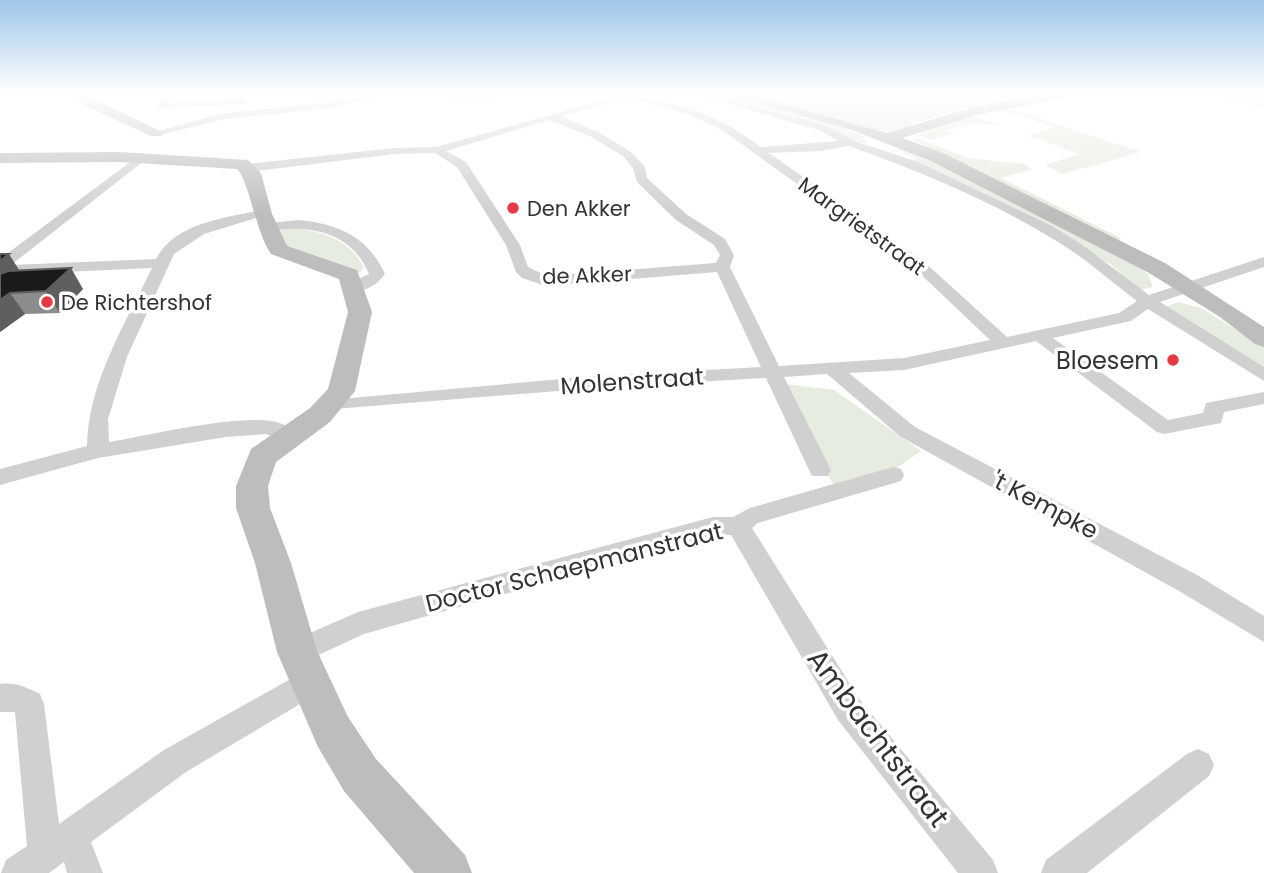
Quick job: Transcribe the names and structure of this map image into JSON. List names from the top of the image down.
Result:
{
  "streets": {
    "street": [
      "Margrietstraat",
      "de Akker",
      "Molenstraat",
      "'t Kempke",
      "Doctor Schaepmanstraat",
      "Ambachtstraat"
    ]
  },
  "crossings": [
    ["Margrietstraat", "Molenstraat"],
    ["Molenstraat", "'t Kempke"],
    ["Doctor Schaepmanstraat", "Ambachtstraat"]
  ],
  "places": ["Den Akker", "De Richtershof", "Bloesem"]
}
